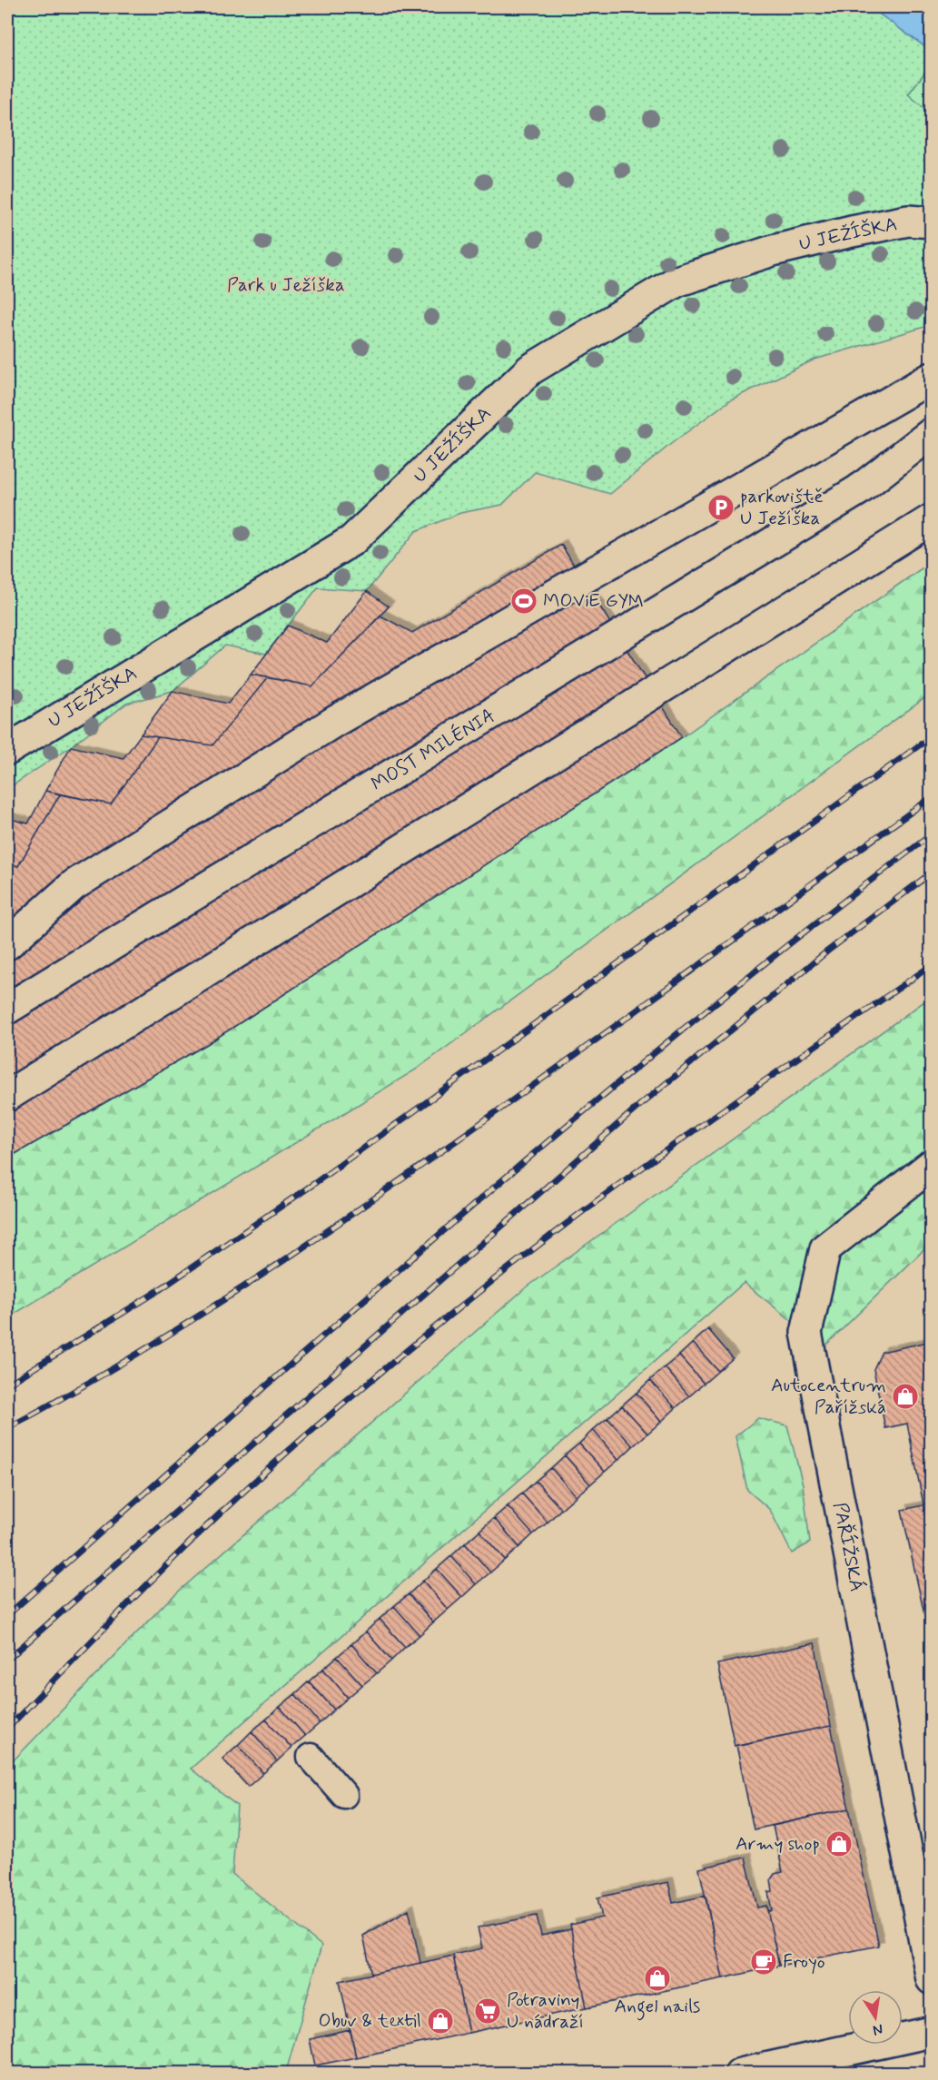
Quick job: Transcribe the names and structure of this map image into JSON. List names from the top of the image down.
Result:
{
  "streets": {
    "main road": ["U JEŽÍŠKA", "MOST MILÉNIA", "PAŘÍŽSKÁ"]
  },
  "parks": ["Park u Ježíška"],
  "places": {
    "parking": ["parkoviště U Ježíška"],
    "sports": ["MOViE GYM"],
    "shop": [
      "Autocentrum Pařížská",
      "Army shop",
      "Angel nails",
      "Obuv & textil"
    ],
    "cafe": ["Froyo"],
    "supermarket": ["Potraviny U nádraží"]
  },
  "north": "bottom"
}
